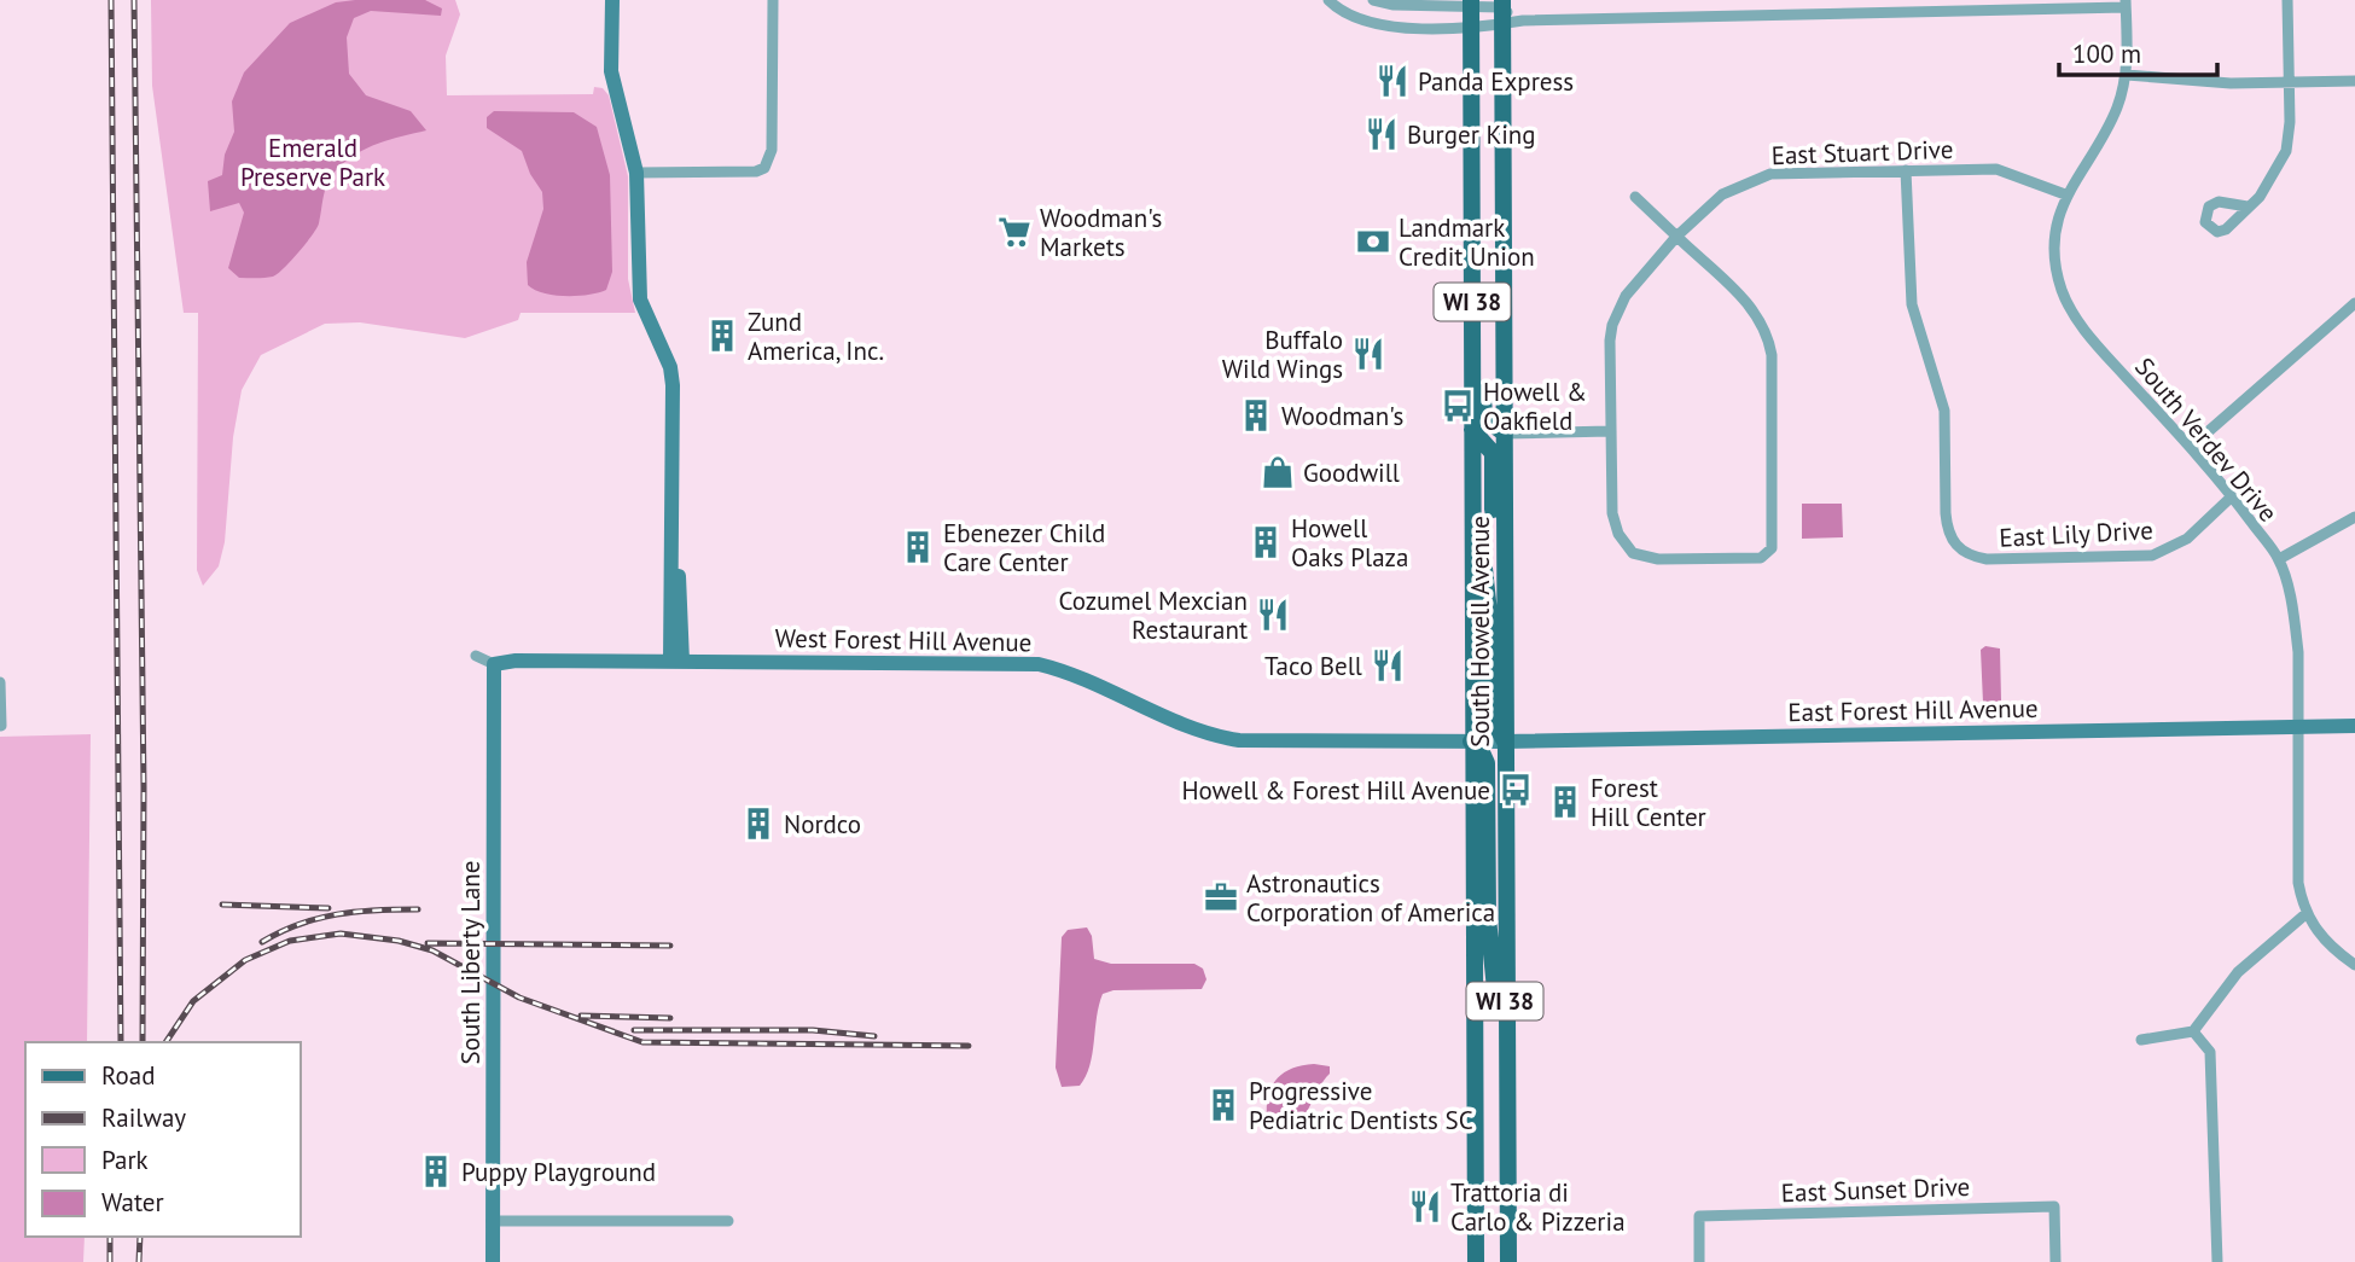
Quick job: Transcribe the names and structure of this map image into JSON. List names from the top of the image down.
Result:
{
  "streets": {
    "main road": ["WI 38", "South Howell Avenue"],
    "street": [
      "East Stuart Drive",
      "South Verdev Drive",
      "East Lily Drive",
      "West Forest Hill Avenue",
      "East Forest Hill Avenue",
      "South Liberty Lane",
      "East Sunset Drive"
    ]
  },
  "crossings": [
    ["East Stuart Drive", "South Verdev Drive"],
    ["East Stuart Drive", "East Lily Drive"],
    ["South Verdev Drive", "East Lily Drive"],
    ["South Verdev Drive", "East Forest Hill Avenue"],
    ["South Howell Avenue", "West Forest Hill Avenue"],
    ["South Howell Avenue", "East Forest Hill Avenue"],
    ["West Forest Hill Avenue", "East Forest Hill Avenue"],
    ["West Forest Hill Avenue", "South Liberty Lane"]
  ],
  "parks": ["Emerald Preserve Park"],
  "places": {
    "restaurant": [
      "Panda Express",
      "Burger King",
      "Buffalo Wild Wings",
      "Cozumel Mexcian Restaurant",
      "Taco Bell",
      "Trattoria di Carlo & Pizzeria"
    ],
    "supermarket": ["Woodman's Markets"],
    "bank": ["Landmark Credit Union"],
    "building": [
      "Zund America, Inc.",
      "Woodman's",
      "Howell Oaks Plaza",
      "Ebenezer Child Care Center",
      "Forest Hill Center",
      "Nordco",
      "Progressive Pediatric Dentists SC",
      "Puppy Playground"
    ],
    "bus stop": ["Howell & Oakfield", "Howell & Forest Hill Avenue"],
    "shop": ["Goodwill"],
    "office": ["Astronautics Corporation of America"]
  },
  "legend": [
    "Road",
    "Railway",
    "Park",
    "Water"
  ],
  "scale_bar": "100 m"
}
